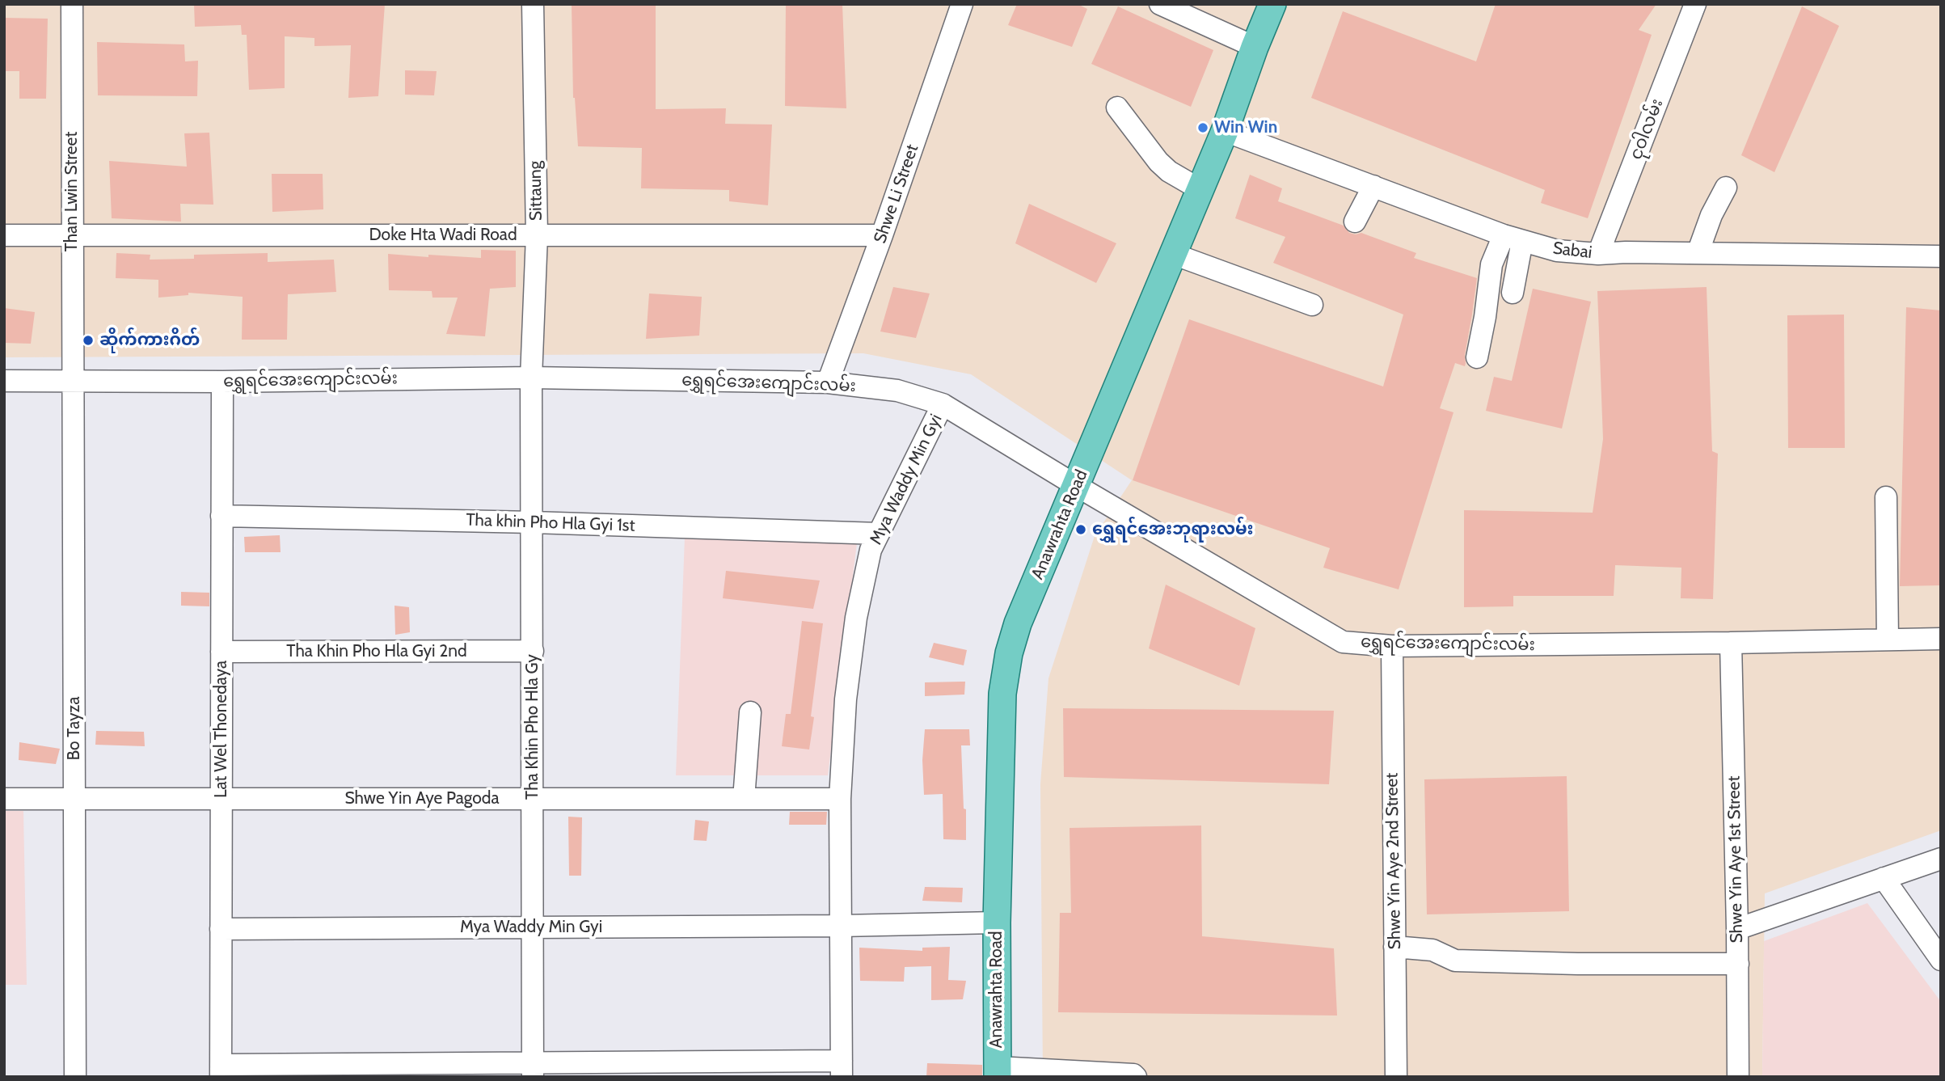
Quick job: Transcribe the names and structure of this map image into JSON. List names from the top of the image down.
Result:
{
  "streets": {
    "main road": ["Anawrahta Road"],
    "street": [
      "ငုဝါလမ်း",
      "Sittaung",
      "Than Lwin Street",
      "Shwe Li Street",
      "Doke Hta Wadi Road",
      "Sabai",
      "ရွှေရင်အေးကျောင်းလမ်း",
      "Mya Waddy Min Gyi",
      "Tha khin Pho Hla Gyi 1st",
      "Tha Khin Pho Hla Gyi 2nd",
      "Tha Khin Pho Hla Gy",
      "Bo Tayza",
      "Lat Wel Thonedaya",
      "Shwe Yin Aye Pagoda",
      "Shwe Yin Aye 1st Street",
      "Shwe Yin Aye 2nd Street"
    ]
  },
  "crossings": [
    ["ငုဝါလမ်း", "Sabai"],
    ["Sittaung", "Doke Hta Wadi Road"],
    ["Sittaung", "ရွှေရင်အေးကျောင်းလမ်း"],
    ["Sittaung", "Tha Khin Pho Hla Gy"],
    ["Than Lwin Street", "Doke Hta Wadi Road"],
    ["Than Lwin Street", "ရွှေရင်အေးကျောင်းလမ်း"],
    ["Than Lwin Street", "Bo Tayza"],
    ["Shwe Li Street", "Doke Hta Wadi Road"],
    ["Shwe Li Street", "ရွှေရင်အေးကျောင်းလမ်း"],
    ["Sabai", "Anawrahta Road"],
    ["ရွှေရင်အေးကျောင်းလမ်း", "Mya Waddy Min Gyi"],
    ["ရွှေရင်အေးကျောင်းလမ်း", "Anawrahta Road"],
    ["ရွှေရင်အေးကျောင်းလမ်း", "Tha Khin Pho Hla Gy"],
    ["ရွှေရင်အေးကျောင်းလမ်း", "Bo Tayza"],
    ["ရွှေရင်အေးကျောင်းလမ်း", "Lat Wel Thonedaya"],
    ["ရွှေရင်အေးကျောင်းလမ်း", "Shwe Yin Aye 1st Street"],
    ["ရွှေရင်အေးကျောင်းလမ်း", "Shwe Yin Aye 2nd Street"],
    ["Mya Waddy Min Gyi", "Tha khin Pho Hla Gyi 1st"],
    ["Mya Waddy Min Gyi", "Anawrahta Road"],
    ["Mya Waddy Min Gyi", "Tha Khin Pho Hla Gy"],
    ["Mya Waddy Min Gyi", "Lat Wel Thonedaya"],
    ["Mya Waddy Min Gyi", "Shwe Yin Aye Pagoda"],
    ["Tha khin Pho Hla Gyi 1st", "Tha Khin Pho Hla Gy"],
    ["Tha khin Pho Hla Gyi 1st", "Lat Wel Thonedaya"],
    ["Tha Khin Pho Hla Gyi 2nd", "Tha Khin Pho Hla Gy"],
    ["Tha Khin Pho Hla Gyi 2nd", "Lat Wel Thonedaya"],
    ["Tha Khin Pho Hla Gy", "Shwe Yin Aye Pagoda"],
    ["Bo Tayza", "Shwe Yin Aye Pagoda"],
    ["Lat Wel Thonedaya", "Shwe Yin Aye Pagoda"]
  ],
  "places": ["Win Win", "ဆိုက်ကားဂိတ်", "ရွှေရင်အေးဘုရားလမ်း"]
}
